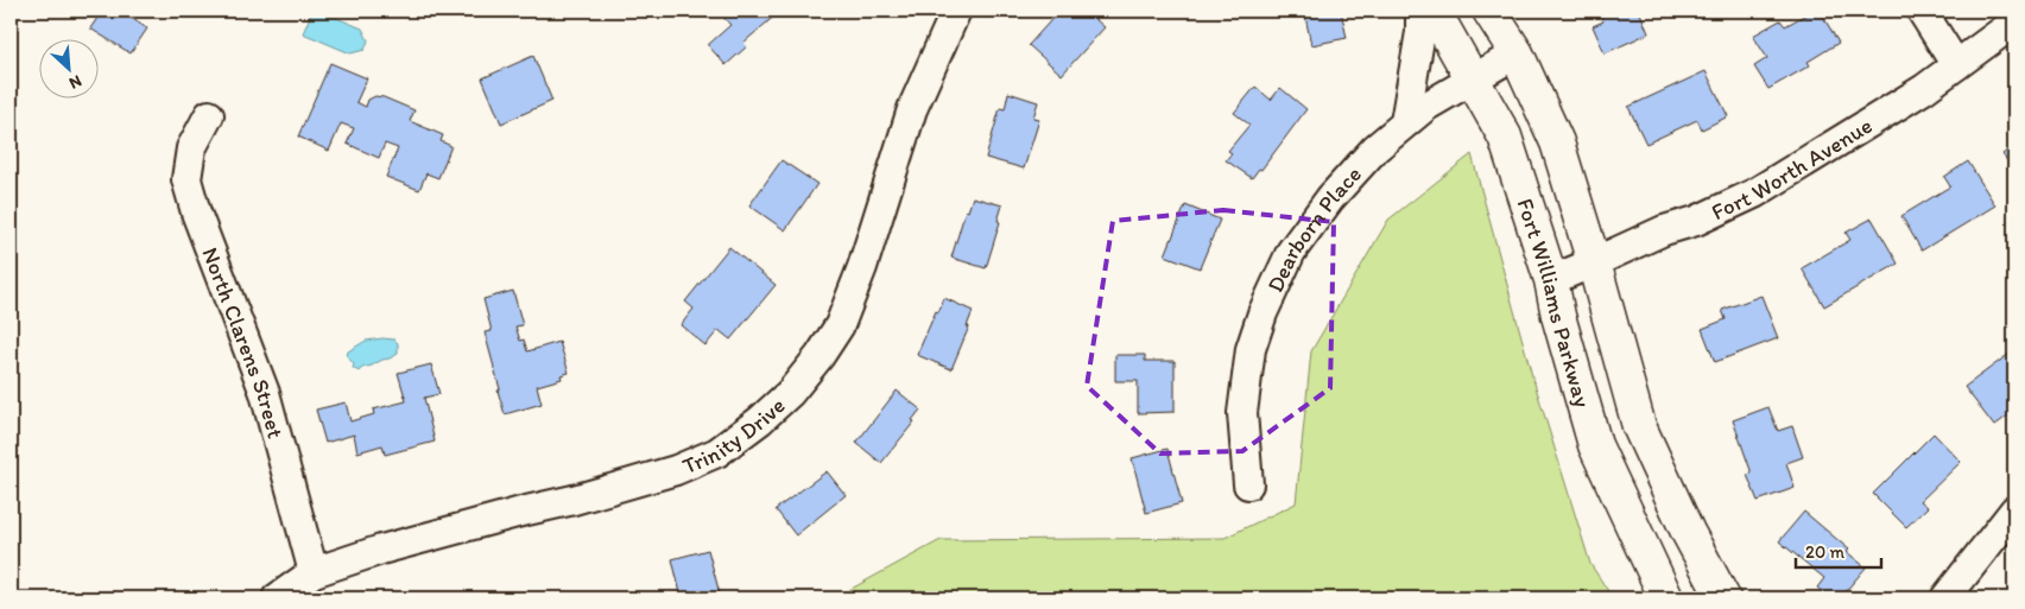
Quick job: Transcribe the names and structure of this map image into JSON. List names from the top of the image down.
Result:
{
  "streets": {
    "street": [
      "Fort Worth Avenue",
      "Dearborn Place",
      "Fort Williams Parkway",
      "North Clarens Street",
      "Trinity Drive"
    ]
  },
  "crossings": [
    ["Fort Worth Avenue", "Fort Williams Parkway"],
    ["Dearborn Place", "Fort Williams Parkway"],
    ["North Clarens Street", "Trinity Drive"]
  ],
  "scale_bar": "20 m",
  "north": "bottom right"
}
